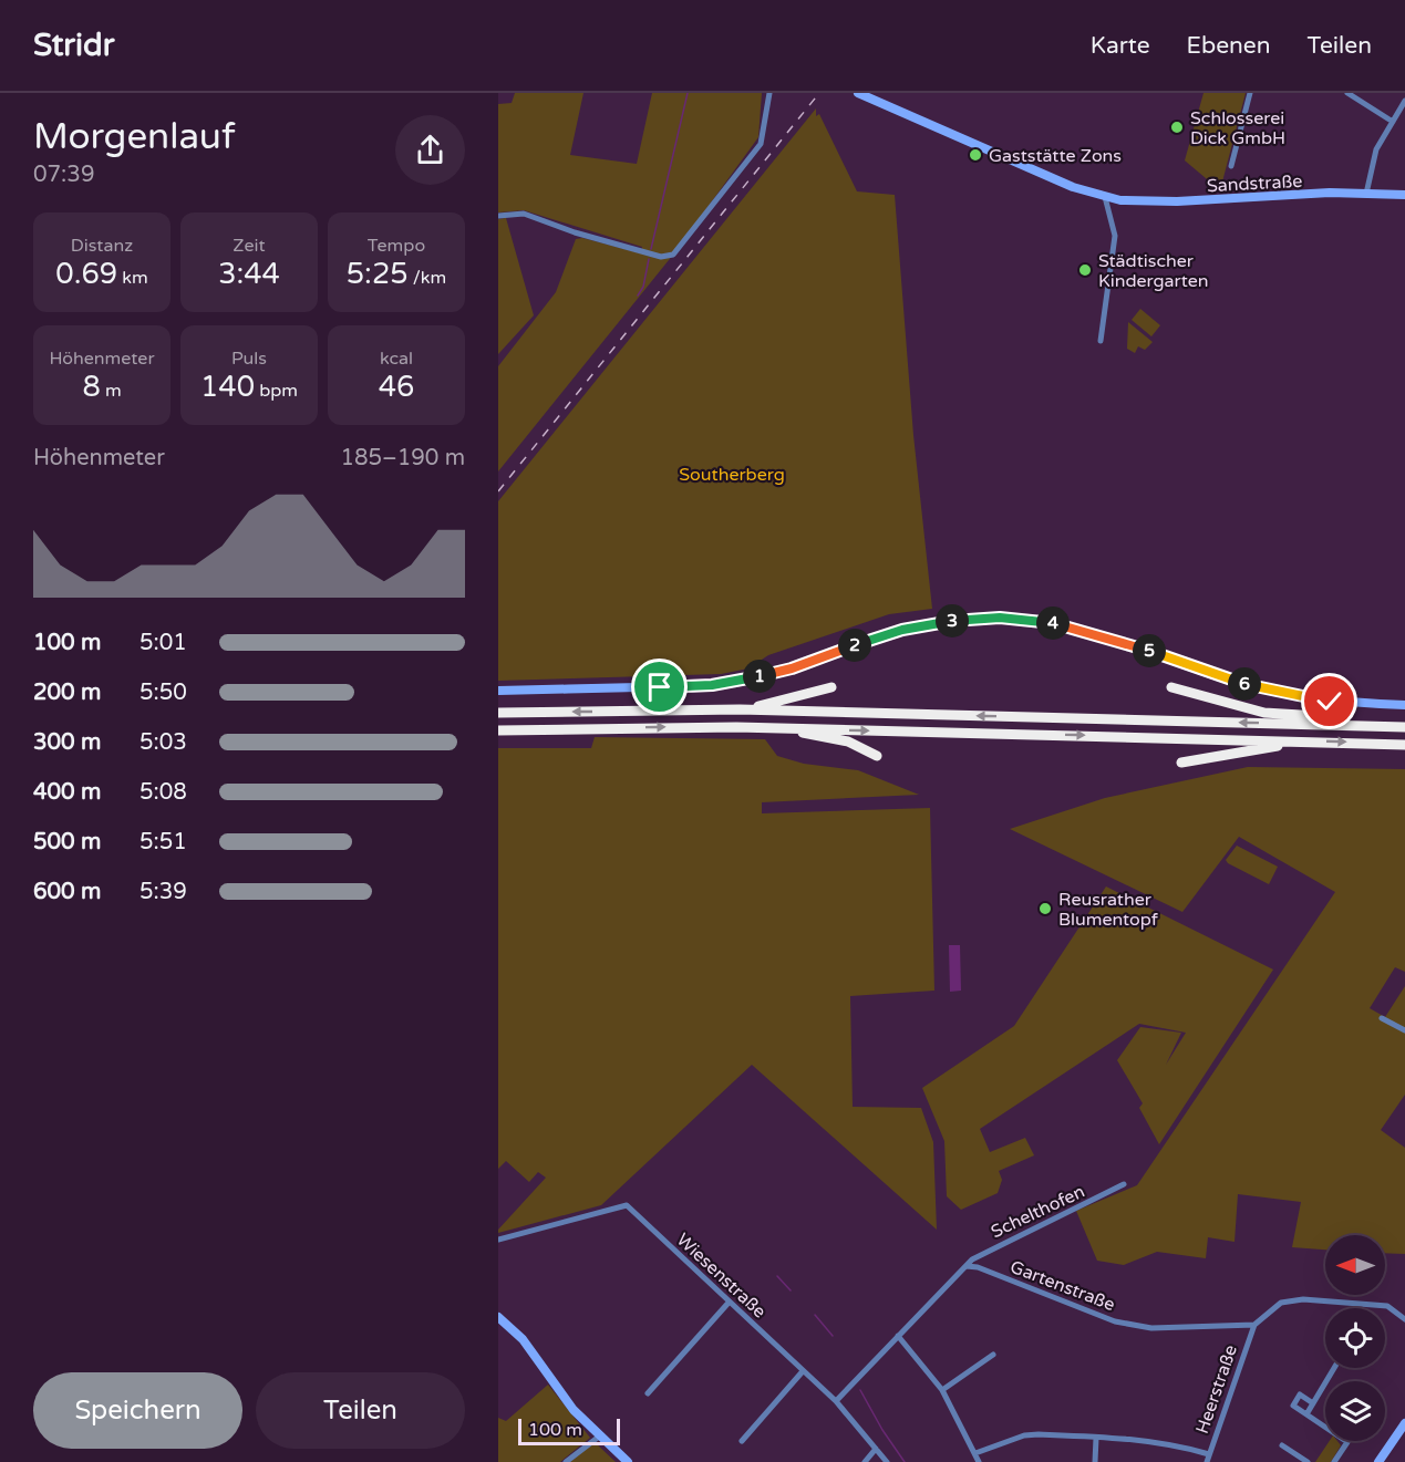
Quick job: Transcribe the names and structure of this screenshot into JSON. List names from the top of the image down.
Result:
{
  "streets": {
    "main road": ["Sandstraße"],
    "street": [
      "Schelthofen",
      "Wiesenstraße",
      "Gartenstraße",
      "Heerstraße"
    ]
  },
  "crossings": [
    ["Schelthofen", "Gartenstraße"],
    ["Gartenstraße", "Heerstraße"]
  ],
  "parks": ["Southerberg"],
  "places": [
    "Schlosserei Dick GmbH",
    "Gaststätte Zons",
    "Städtischer Kindergarten",
    "Reusrather Blumentopf"
  ],
  "scale_bar": "100 m",
  "north": "left",
  "page": {
    "header": "Stridr",
    "nav": ["Karte", "Ebenen", "Teilen"],
    "heading": ["Morgenlauf", "07:39"],
    "stats": [
      ["Distanz", "0.69 km"],
      ["Zeit", "3:44"],
      ["Tempo", "5:25 /km"],
      ["Höhenmeter", "8 m"],
      ["Puls", "140 bpm"],
      ["kcal", "46"]
    ],
    "chart": ["Höhenmeter", "185–190 m"],
    "pins": [
      "3",
      "4",
      "2",
      "5",
      "1",
      "6"
    ],
    "list": [
      {
        "name": "100 m",
        "note": "5:01"
      },
      {
        "name": "200 m",
        "note": "5:50"
      },
      {
        "name": "300 m",
        "note": "5:03"
      },
      {
        "name": "400 m",
        "note": "5:08"
      },
      {
        "name": "500 m",
        "note": "5:51"
      },
      {
        "name": "600 m",
        "note": "5:39"
      }
    ],
    "buttons": ["Speichern", "Teilen"],
    "scale": "100 m"
  }
}
